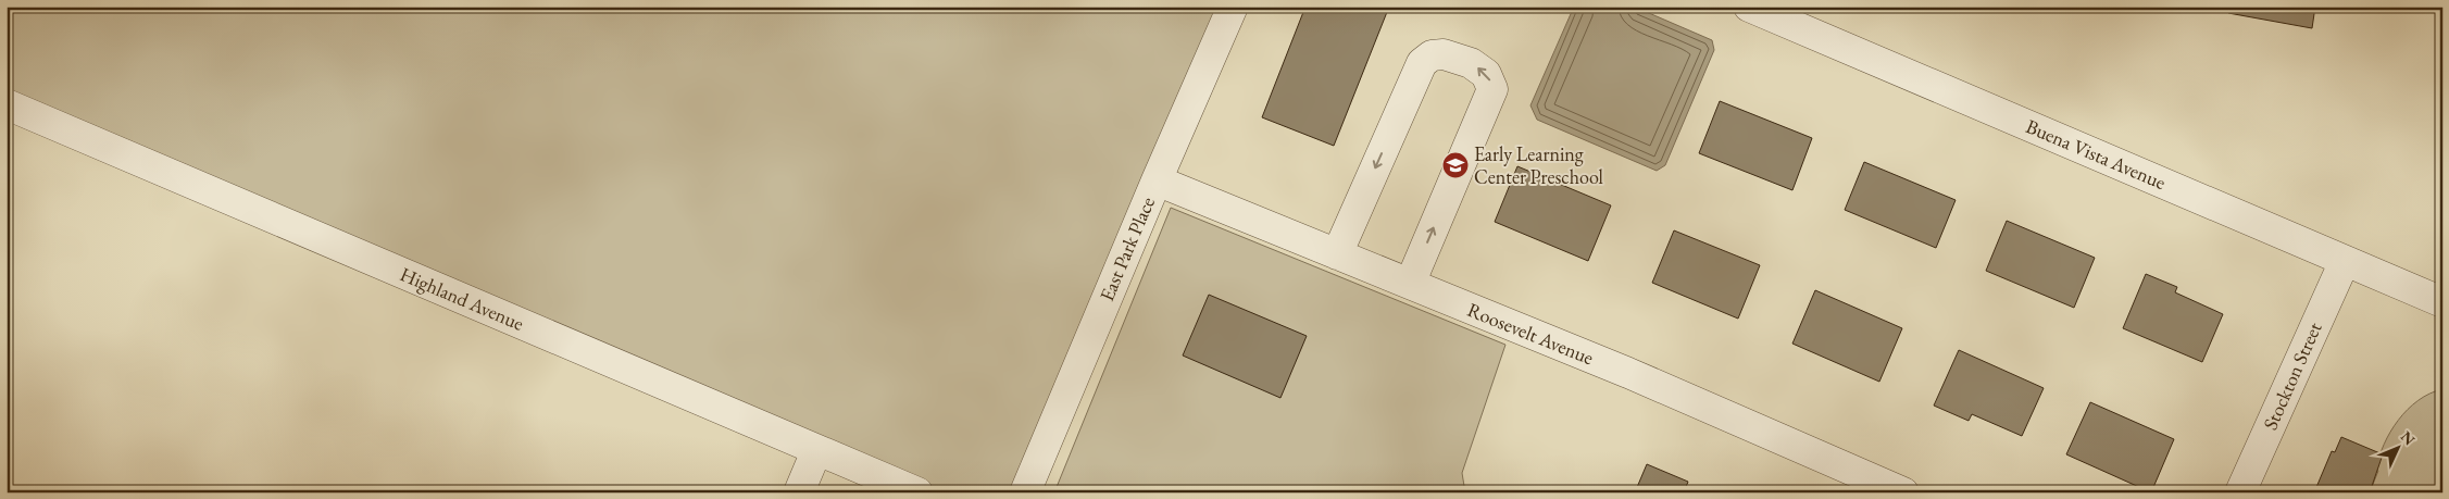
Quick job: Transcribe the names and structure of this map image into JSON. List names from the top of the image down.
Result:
{
  "streets": {
    "street": [
      "Buena Vista Avenue",
      "East Park Place",
      "Highland Avenue",
      "Roosevelt Avenue",
      "Stockton Street"
    ]
  },
  "crossings": [
    ["Buena Vista Avenue", "Stockton Street"],
    ["East Park Place", "Roosevelt Avenue"]
  ],
  "places": {
    "school or university": ["Early Learning Center Preschool"]
  },
  "north": "top right"
}
